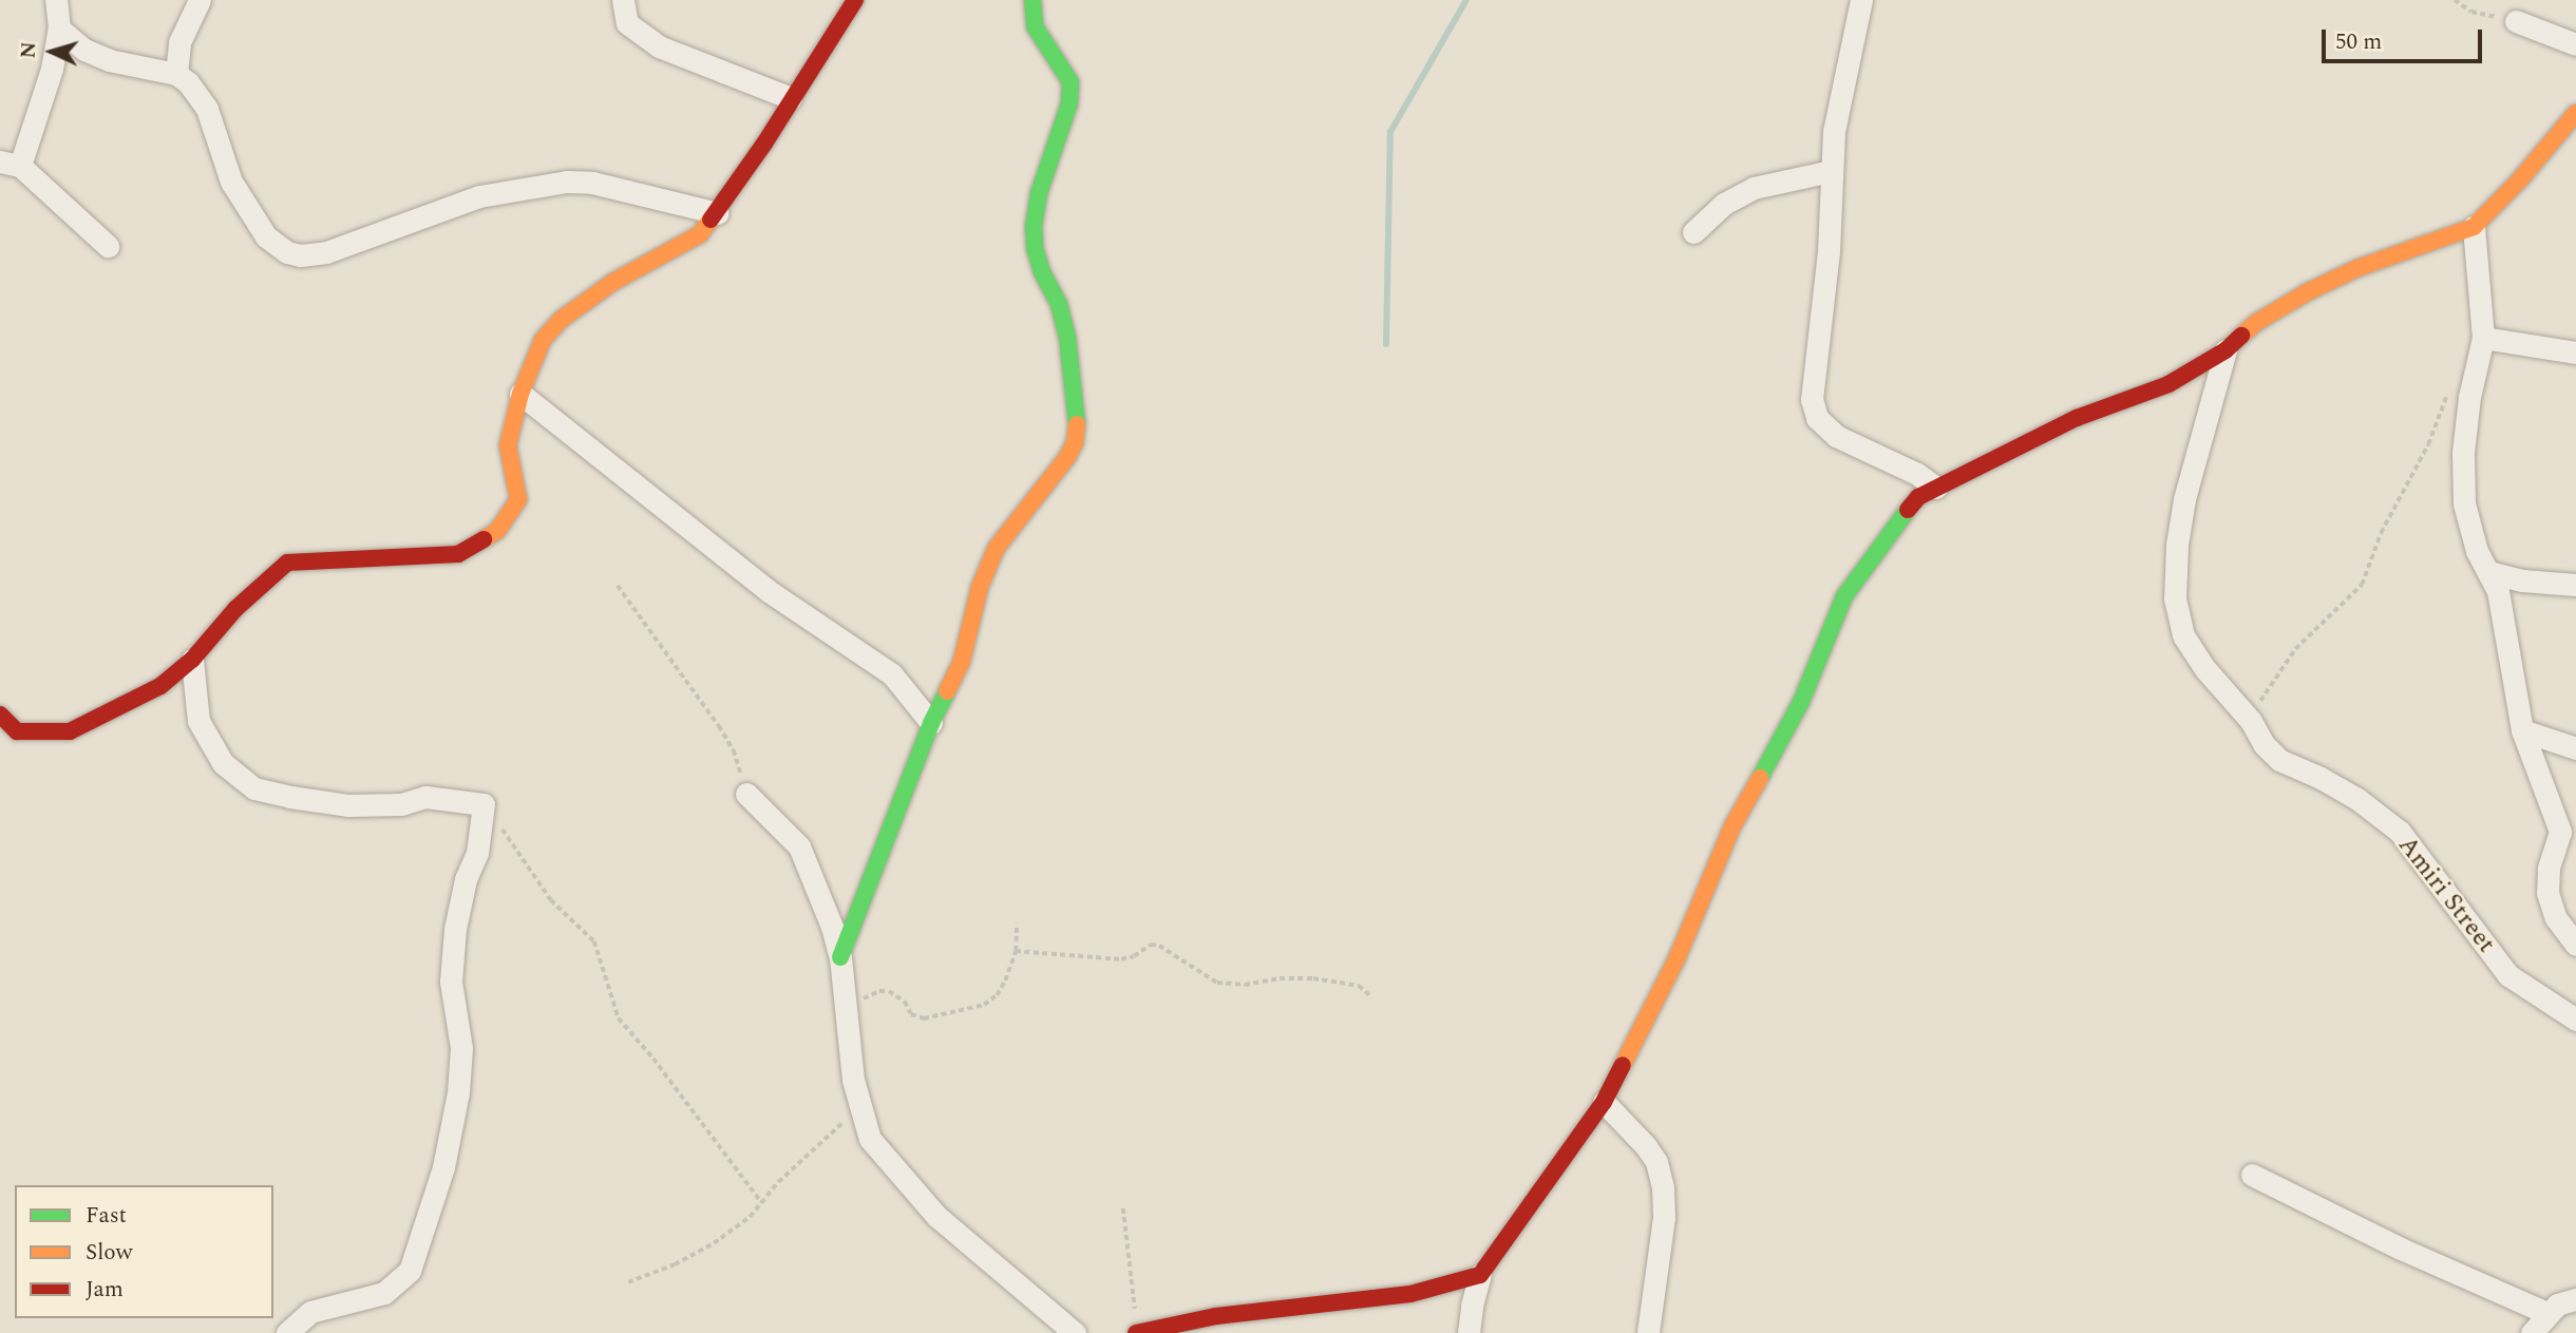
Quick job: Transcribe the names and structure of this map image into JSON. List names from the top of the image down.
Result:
{
  "streets": {
    "street": ["Amiri Street"]
  },
  "legend": ["Fast", "Slow", "Jam"],
  "scale_bar": "50 m",
  "north": "left"
}
